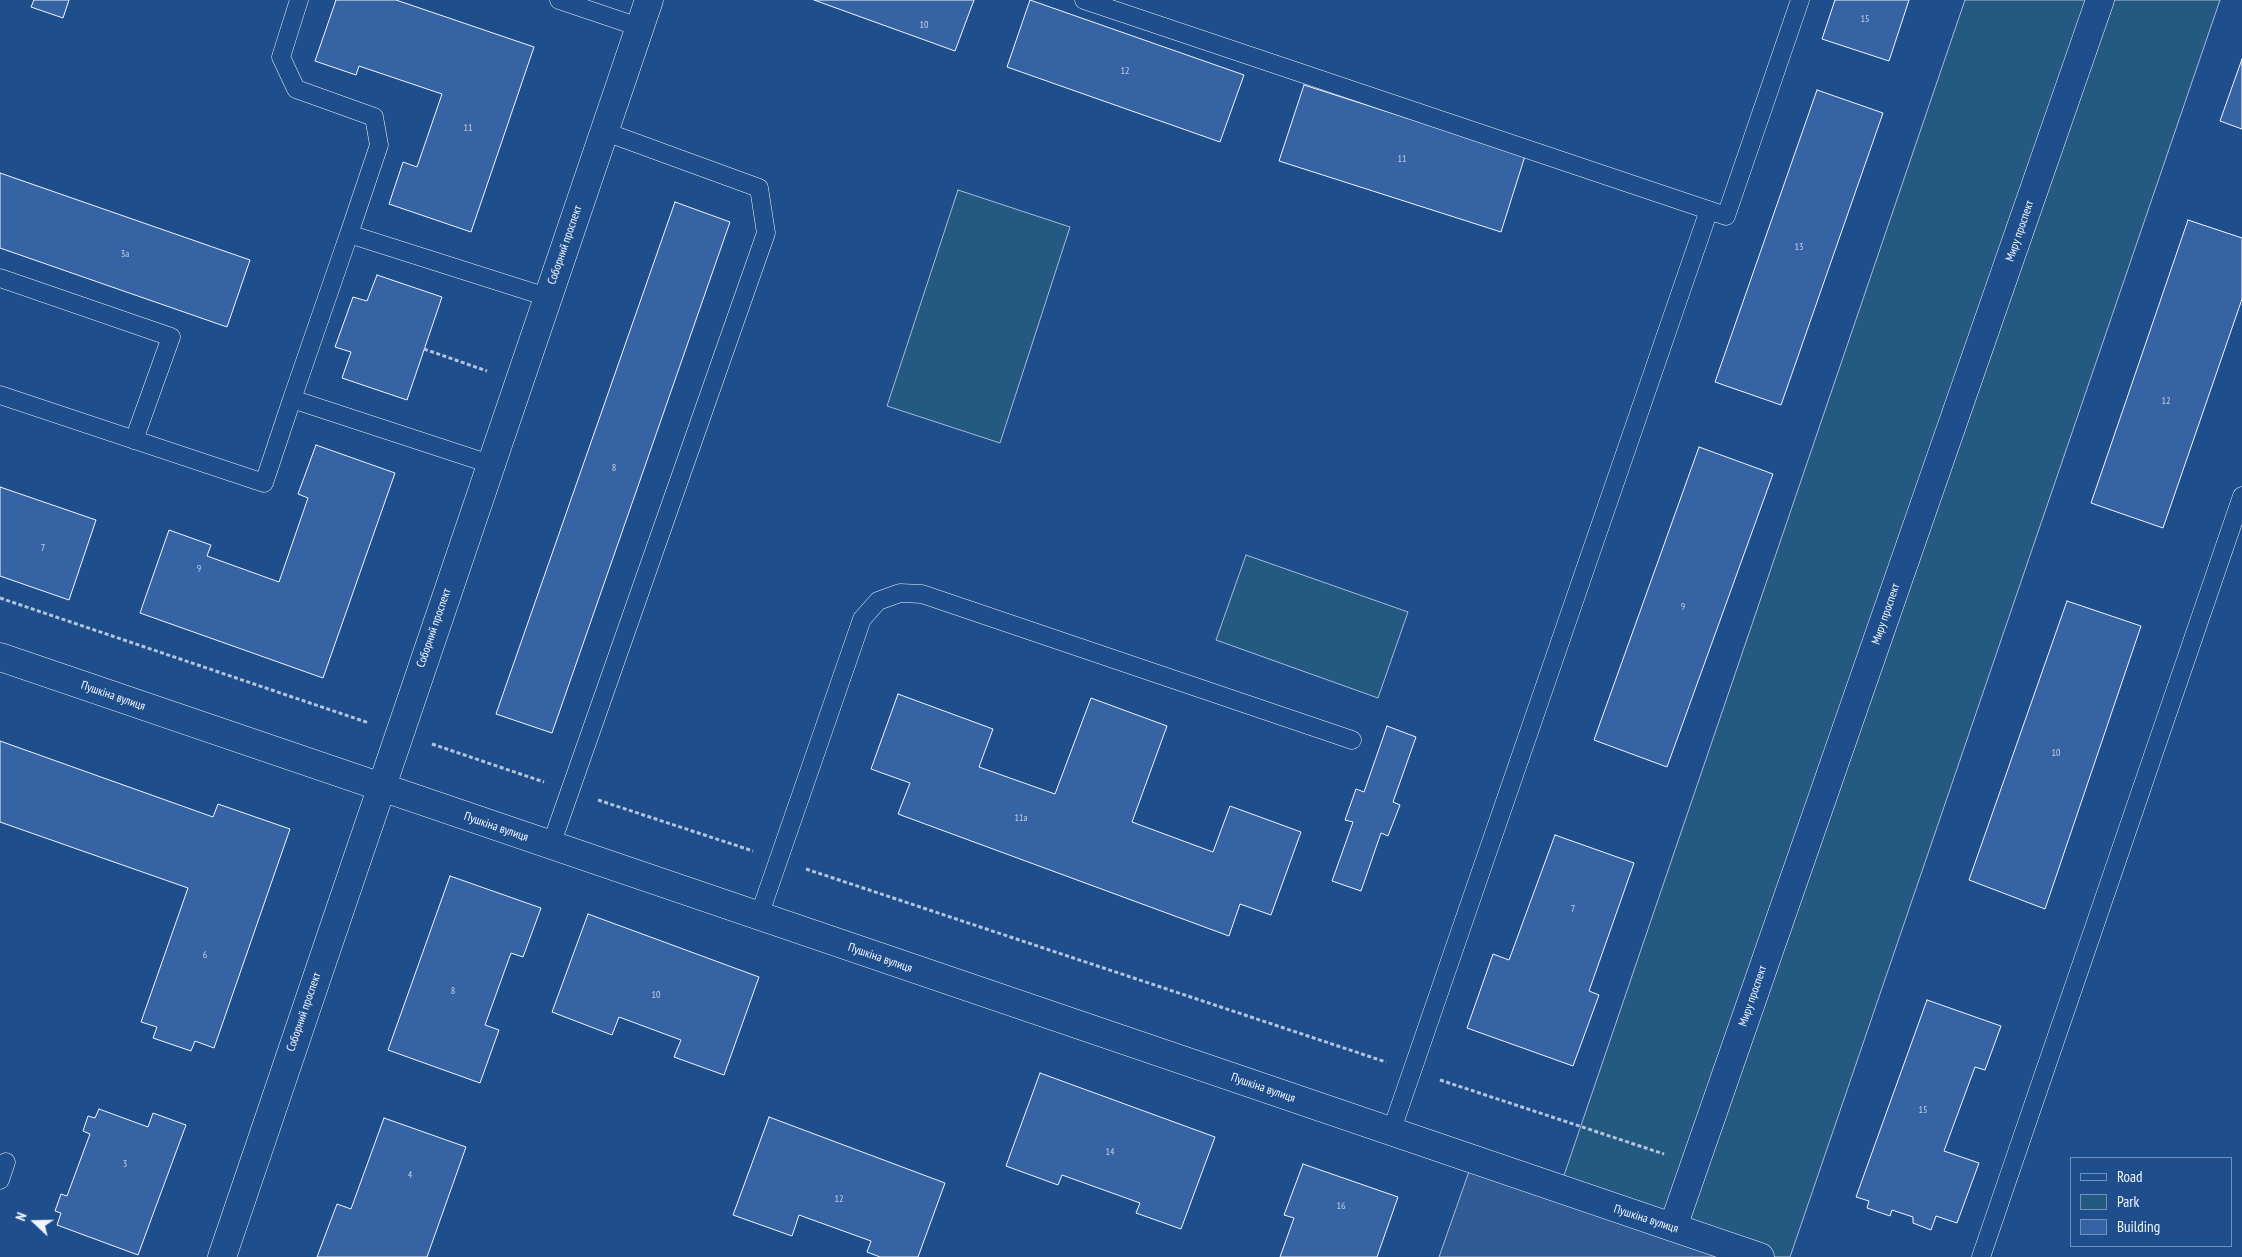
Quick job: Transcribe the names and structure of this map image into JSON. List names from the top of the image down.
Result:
{
  "streets": {
    "street": ["Миру проспект", "Соборний проспект", "Пушкіна вулиця"]
  },
  "crossings": [
    ["Миру проспект", "Пушкіна вулиця"],
    ["Соборний проспект", "Пушкіна вулиця"]
  ],
  "house_numbers": [
    "15",
    "10",
    "12",
    "11",
    "11",
    "13",
    "3а",
    "12",
    "8",
    "7",
    "9",
    "9",
    "10",
    "11а",
    "7",
    "6",
    "8",
    "10",
    "15",
    "14",
    "3",
    "4",
    "12",
    "16"
  ],
  "legend": ["Road", "Park", "Building"],
  "north": "left"
}
